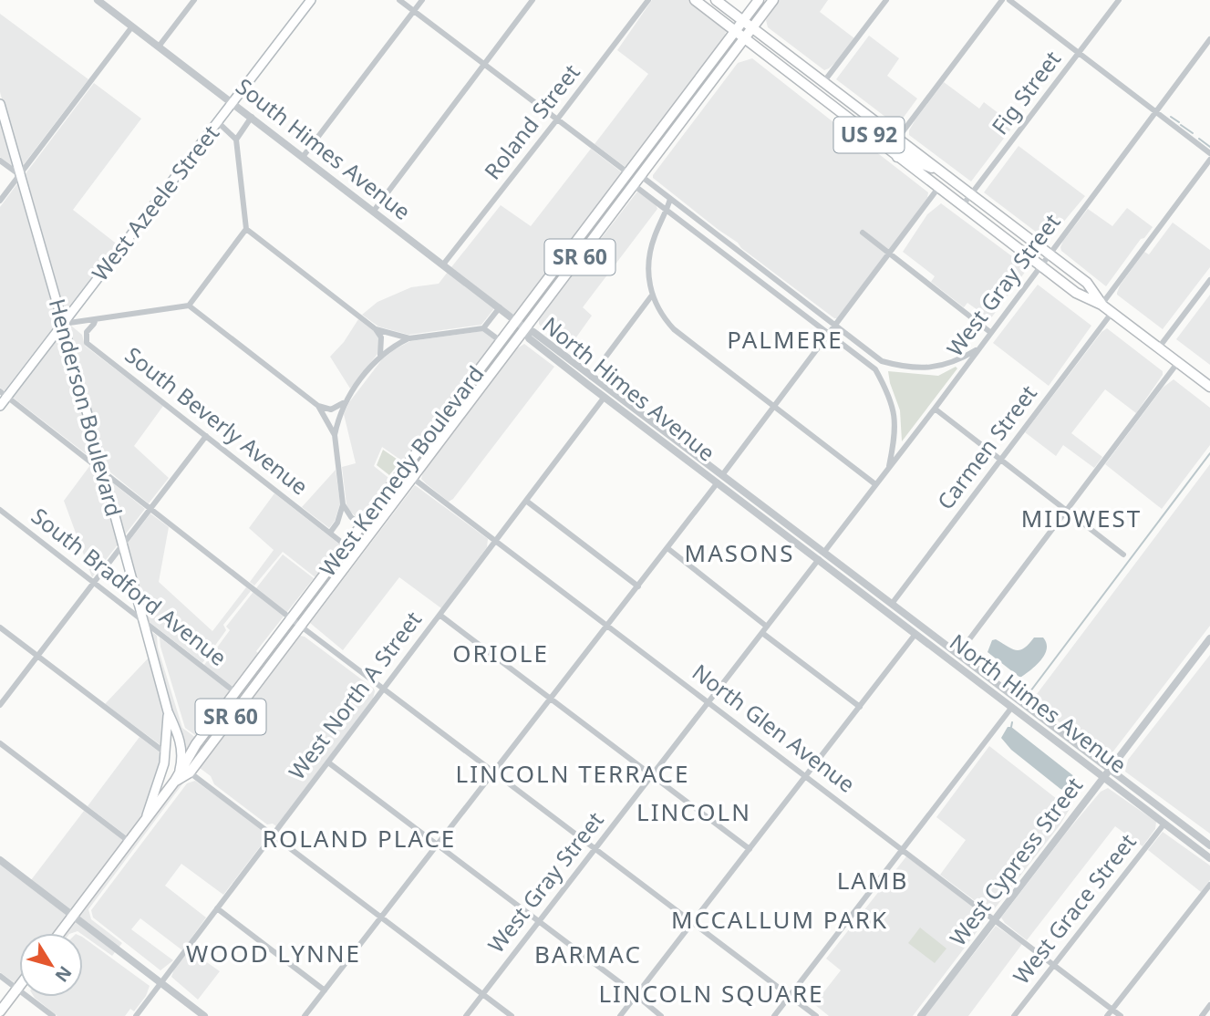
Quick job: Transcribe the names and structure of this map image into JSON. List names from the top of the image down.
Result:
{
  "streets": {
    "main road": [
      "US 92",
      "West Azeele Street",
      "SR 60",
      "Henderson Boulevard",
      "West Kennedy Boulevard"
    ],
    "street": [
      "Fig Street",
      "Roland Street",
      "South Himes Avenue",
      "West Gray Street",
      "North Himes Avenue",
      "South Beverly Avenue",
      "Carmen Street",
      "South Bradford Avenue",
      "West North A Street",
      "North Glen Avenue",
      "West Cypress Street",
      "West Grace Street"
    ]
  },
  "crossings": [
    ["Fig Street", "US 92"],
    ["Roland Street", "South Himes Avenue"],
    ["US 92", "West Gray Street"],
    ["US 92", "Carmen Street"],
    ["US 92", "West Kennedy Boulevard"],
    ["South Himes Avenue", "West Azeele Street"],
    ["South Himes Avenue", "North Himes Avenue"],
    ["South Himes Avenue", "West Kennedy Boulevard"],
    ["West Azeele Street", "Henderson Boulevard"],
    ["SR 60", "Henderson Boulevard"],
    ["SR 60", "West Kennedy Boulevard"],
    ["West Gray Street", "North Himes Avenue"],
    ["West Gray Street", "North Glen Avenue"],
    ["North Himes Avenue", "Carmen Street"],
    ["North Himes Avenue", "West Kennedy Boulevard"],
    ["North Himes Avenue", "West North A Street"],
    ["North Himes Avenue", "West Cypress Street"],
    ["North Himes Avenue", "West Grace Street"],
    ["Henderson Boulevard", "West Kennedy Boulevard"],
    ["Henderson Boulevard", "South Bradford Avenue"],
    ["South Beverly Avenue", "West Kennedy Boulevard"],
    ["West Kennedy Boulevard", "South Bradford Avenue"],
    ["West Kennedy Boulevard", "North Glen Avenue"],
    ["West North A Street", "North Glen Avenue"],
    ["North Glen Avenue", "West Cypress Street"],
    ["North Glen Avenue", "West Grace Street"]
  ],
  "districts": [
    "PALMERE",
    "MIDWEST",
    "MASONS",
    "ORIOLE",
    "LINCOLN TERRACE",
    "LINCOLN",
    "ROLAND PLACE",
    "LAMB",
    "MCCALLUM PARK",
    "WOOD LYNNE",
    "BARMAC",
    "LINCOLN SQUARE"
  ],
  "north": "bottom right"
}
